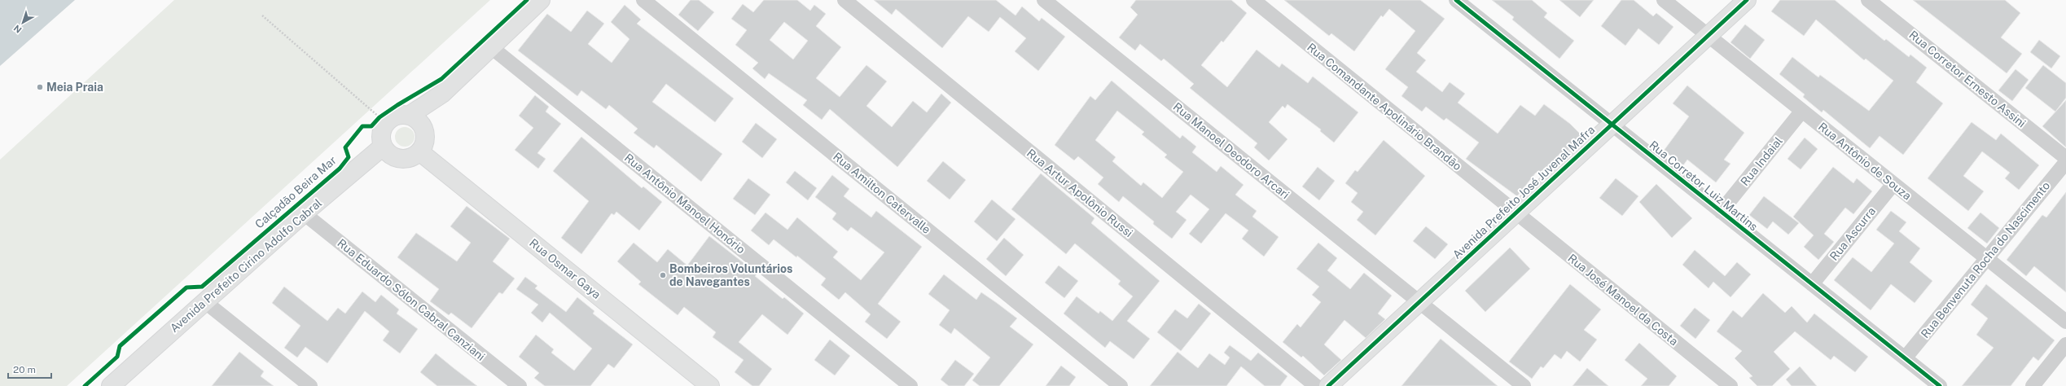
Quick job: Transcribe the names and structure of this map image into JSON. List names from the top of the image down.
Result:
{
  "streets": {
    "main road": ["Avenida Prefeito José Juvenal Mafra", "Avenida Prefeito Cirino Adolfo Cabral", "Rua Osmar Gaya"],
    "street": [
      "Rua Corretor Ernesto Assini",
      "Rua Comandante Apolinário Brandão",
      "Rua Manoel Deodoro Arcari",
      "Rua Indaial",
      "Rua Antônio de Souza",
      "Rua Corretor Luiz Martins",
      "Rua Amilton Catervalle",
      "Rua Artur Apolônio Russi",
      "Rua Antônio Manoel Honório",
      "Rua Ascurra",
      "Rua Benvenuta Rocha do Nascimento",
      "Rua Eduardo Sólon Cabral Canziani",
      "Rua José Manoel da Costa"
    ],
    "cycle path": ["Calçadão Beira Mar"]
  },
  "crossings": [
    ["Rua Comandante Apolinário Brandão", "Avenida Prefeito José Juvenal Mafra"],
    ["Rua Comandante Apolinário Brandão", "Rua José Manoel da Costa"],
    ["Rua Manoel Deodoro Arcari", "Avenida Prefeito José Juvenal Mafra"],
    ["Rua Indaial", "Rua Antônio de Souza"],
    ["Rua Indaial", "Rua Corretor Luiz Martins"],
    ["Rua Antônio de Souza", "Avenida Prefeito José Juvenal Mafra"],
    ["Rua Antônio de Souza", "Rua Ascurra"],
    ["Rua Antônio de Souza", "Rua Benvenuta Rocha do Nascimento"],
    ["Rua Corretor Luiz Martins", "Avenida Prefeito José Juvenal Mafra"],
    ["Rua Corretor Luiz Martins", "Rua Ascurra"],
    ["Rua Corretor Luiz Martins", "Rua Benvenuta Rocha do Nascimento"],
    ["Avenida Prefeito José Juvenal Mafra", "Rua José Manoel da Costa"],
    ["Avenida Prefeito Cirino Adolfo Cabral", "Rua Osmar Gaya"],
    ["Avenida Prefeito Cirino Adolfo Cabral", "Rua Eduardo Sólon Cabral Canziani"]
  ],
  "places": ["Meia Praia", "Bombeiros Voluntários de Navegantes"],
  "scale_bar": "20 m",
  "north": "bottom left"
}
